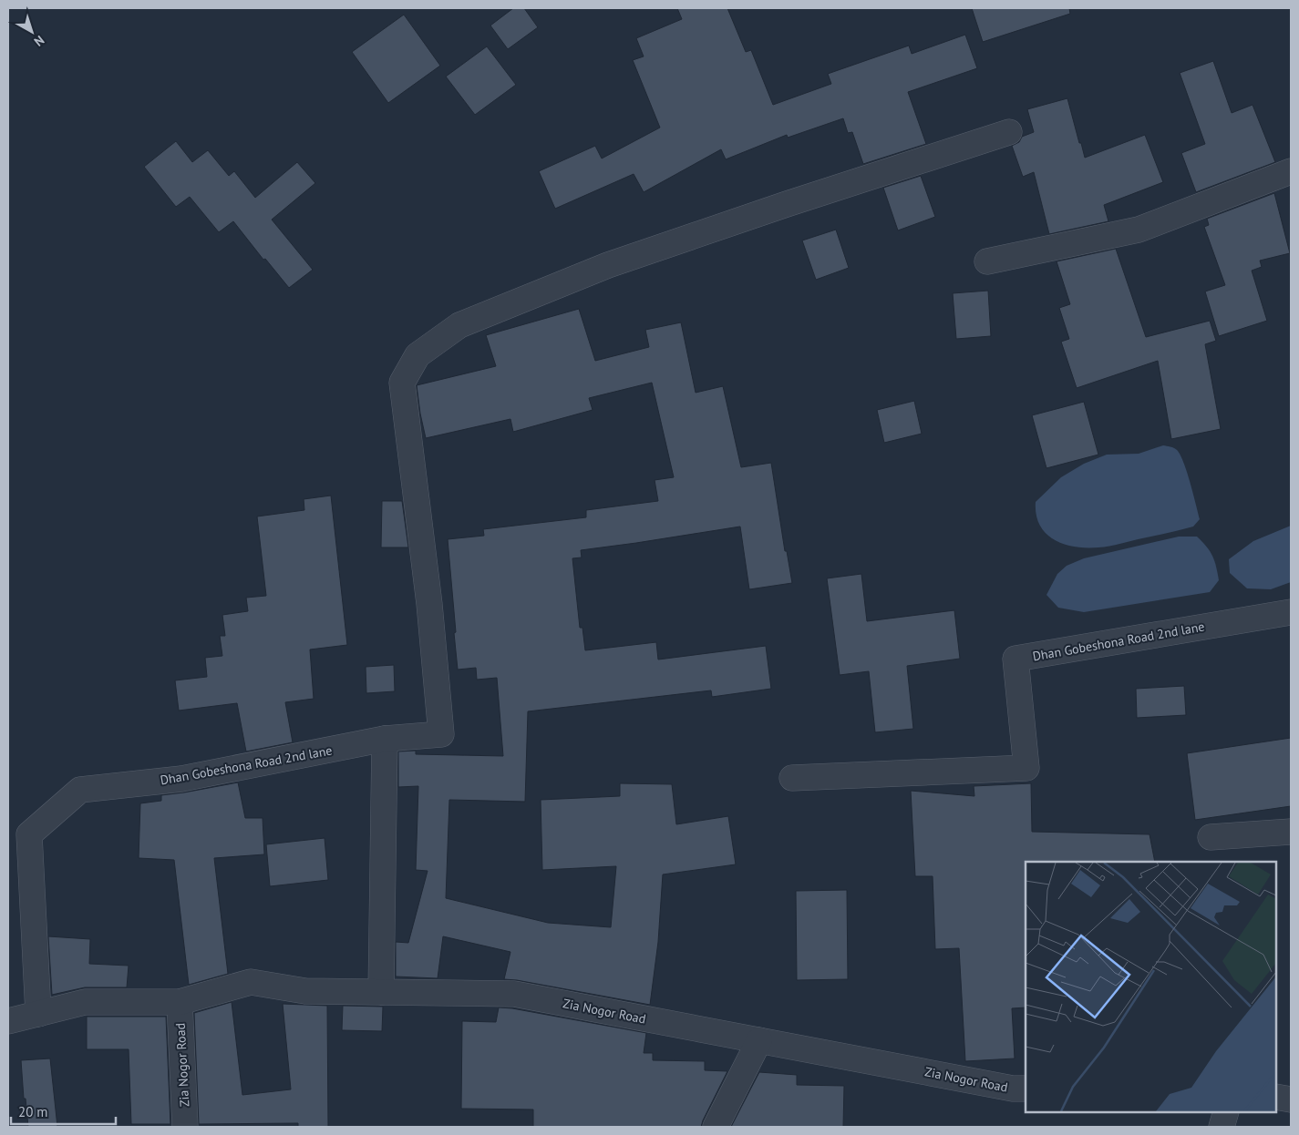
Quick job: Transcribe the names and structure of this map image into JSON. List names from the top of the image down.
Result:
{
  "streets": {
    "street": ["Dhan Gobeshona Road 2nd lane", "Zia Nogor Road"]
  },
  "crossings": [
    ["Dhan Gobeshona Road 2nd lane", "Zia Nogor Road"]
  ],
  "scale_bar": "20 m",
  "north": "bottom right"
}
